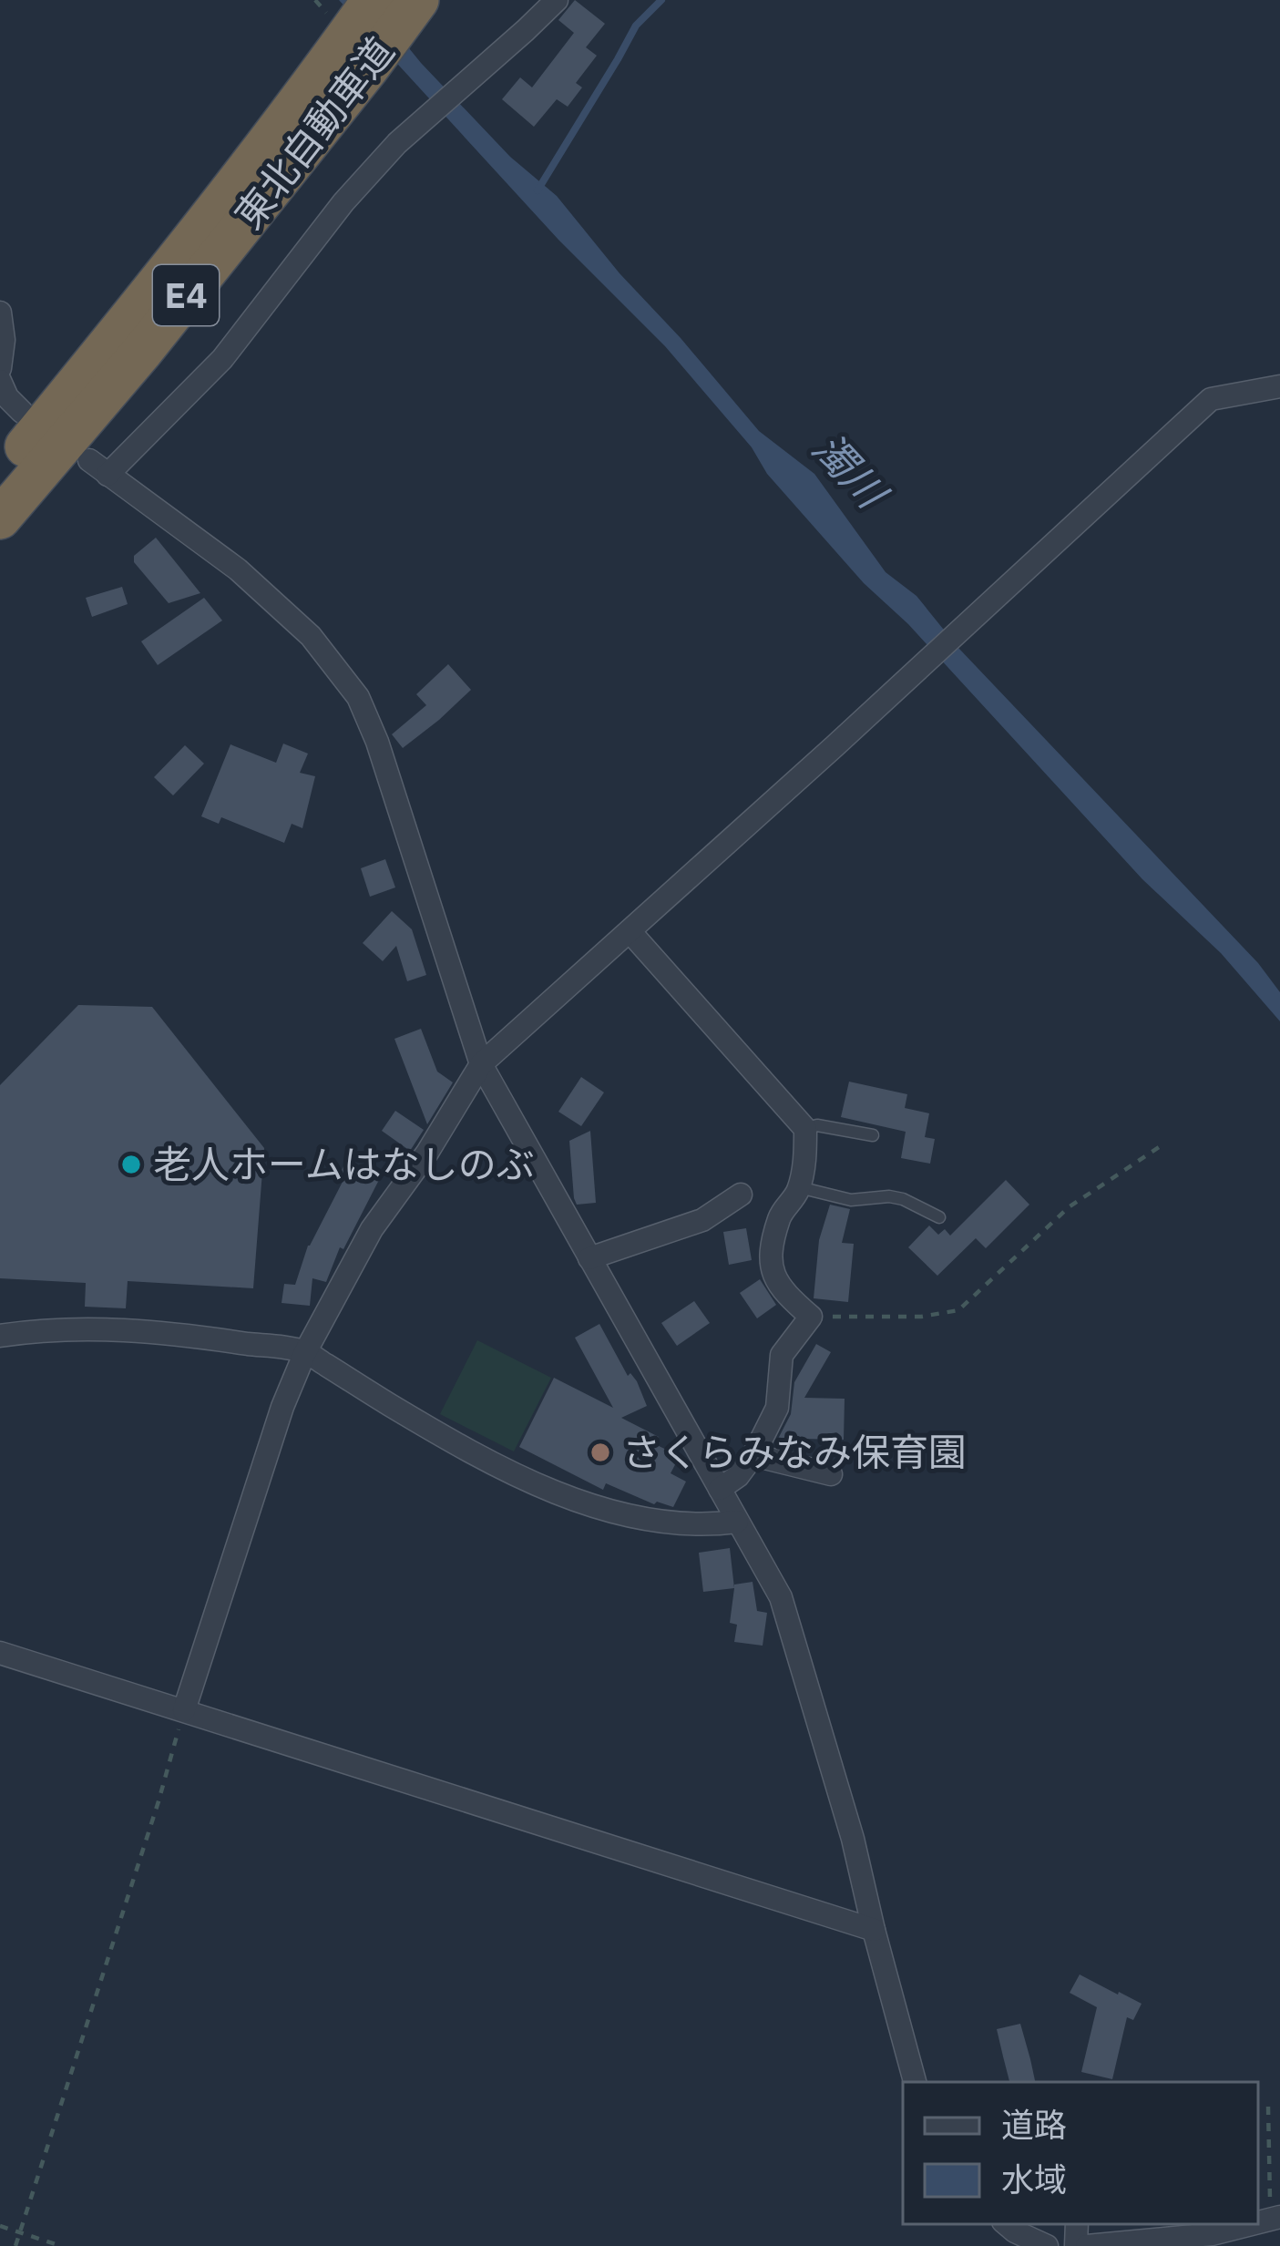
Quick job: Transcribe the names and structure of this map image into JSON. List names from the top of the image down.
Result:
{
  "streets": {
    "highway": ["東北自動車道", "E4"]
  },
  "water": ["濁川"],
  "places": ["老人ホームはなしのぶ", "さくらみなみ保育園"],
  "legend": ["道路", "水域"]
}
